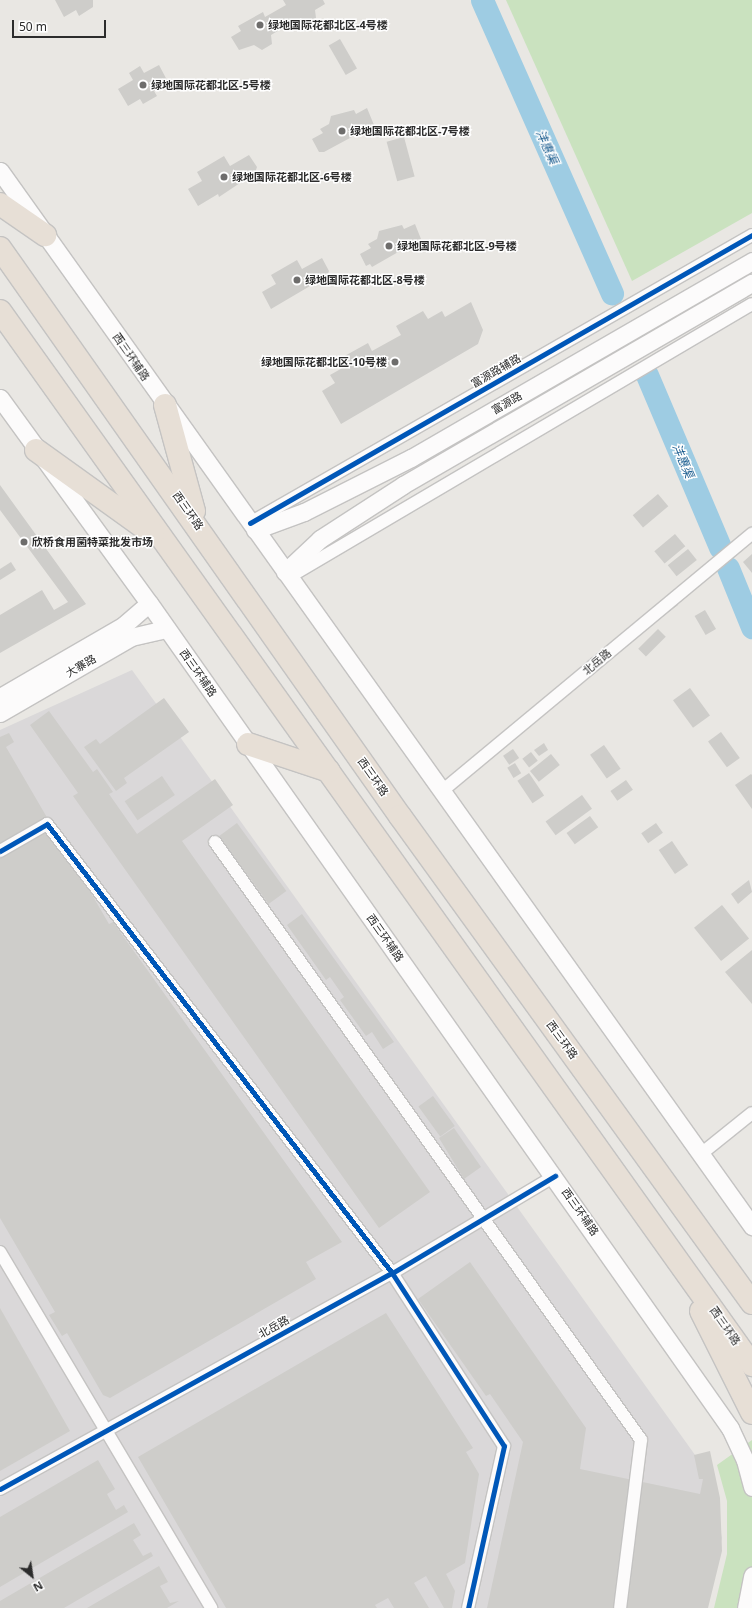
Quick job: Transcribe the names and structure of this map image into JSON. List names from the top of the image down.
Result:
{
  "streets": {
    "highway": ["西三环路"],
    "main road": ["西三环辅路", "富源路", "大寨路"],
    "street": ["富源路辅路", "北岳路"]
  },
  "crossings": [
    ["西三环辅路", "富源路辅路"],
    ["西三环辅路", "富源路"],
    ["西三环辅路", "北岳路"],
    ["西三环辅路", "大寨路"],
    ["富源路辅路", "富源路"]
  ],
  "water": ["沣惠渠"],
  "places": [
    "绿地国际花都北区-4号楼",
    "绿地国际花都北区-5号楼",
    "绿地国际花都北区-7号楼",
    "绿地国际花都北区-6号楼",
    "绿地国际花都北区-9号楼",
    "绿地国际花都北区-8号楼",
    "绿地国际花都北区-10号楼",
    "欣桥食用菌特菜批发市场"
  ],
  "scale_bar": "50 m",
  "north": "bottom right"
}
